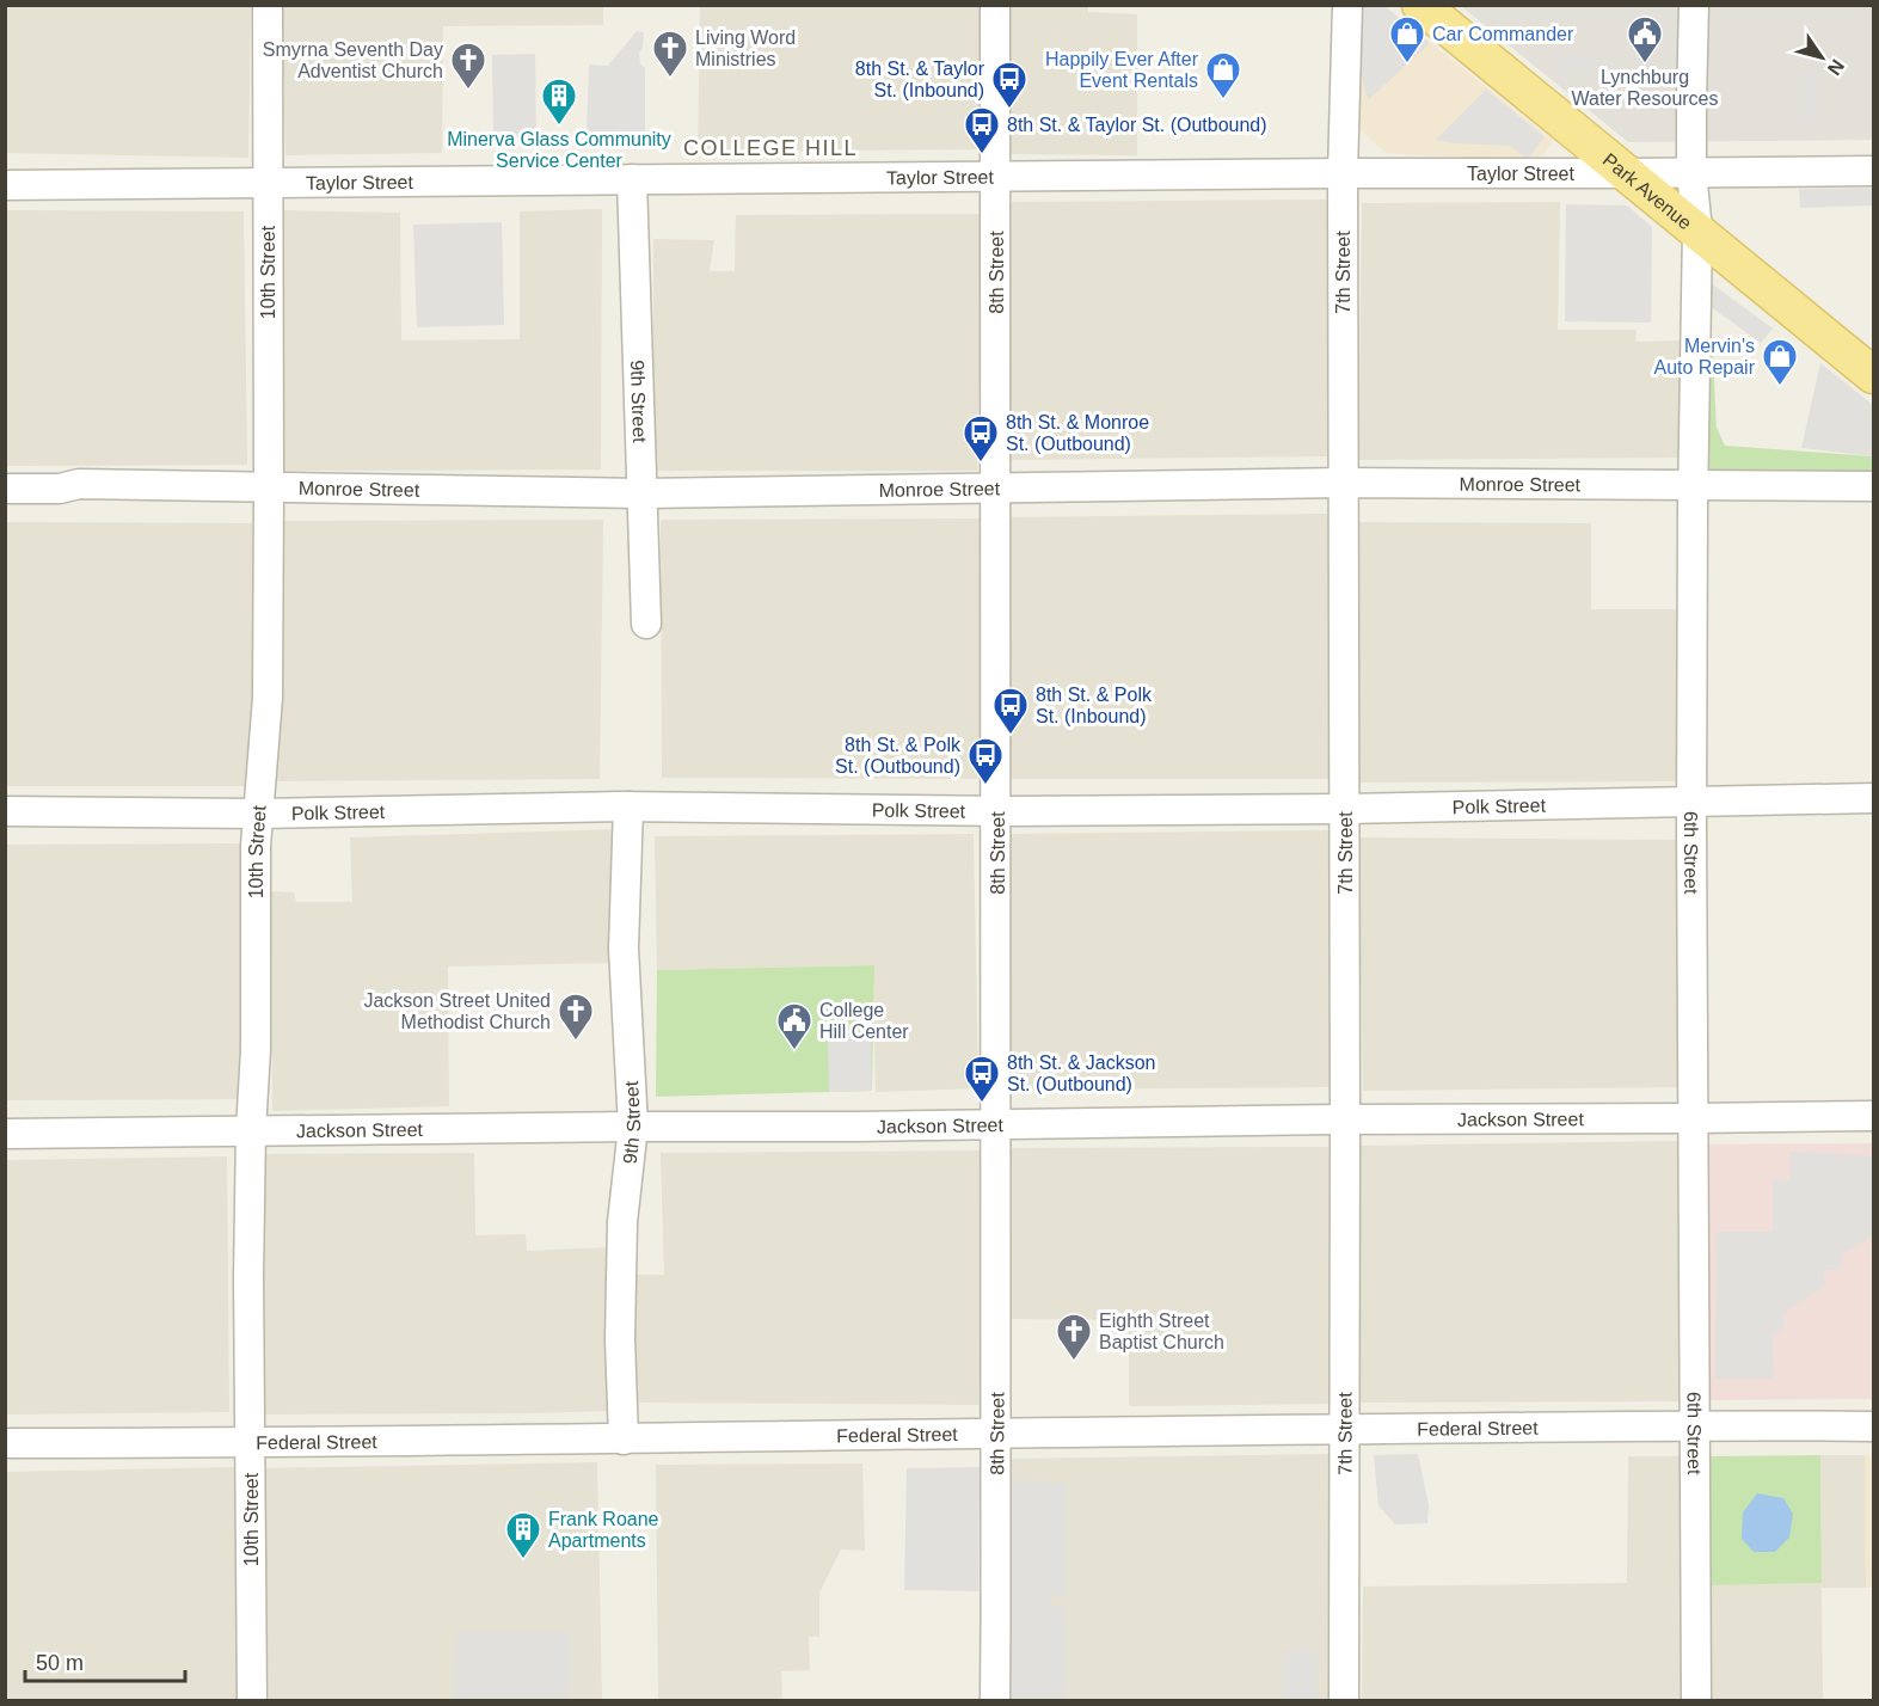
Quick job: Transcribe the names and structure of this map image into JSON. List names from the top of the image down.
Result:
{
  "streets": {
    "main road": ["Park Avenue"],
    "street": [
      "Taylor Street",
      "10th Street",
      "8th Street",
      "7th Street",
      "9th Street",
      "Monroe Street",
      "Polk Street",
      "6th Street",
      "Jackson Street",
      "Federal Street"
    ]
  },
  "crossings": [
    ["Taylor Street", "Park Avenue"],
    ["Taylor Street", "10th Street"],
    ["Taylor Street", "8th Street"],
    ["Taylor Street", "7th Street"],
    ["Taylor Street", "9th Street"],
    ["Taylor Street", "6th Street"],
    ["Park Avenue", "6th Street"],
    ["10th Street", "Monroe Street"],
    ["10th Street", "Polk Street"],
    ["10th Street", "Jackson Street"],
    ["10th Street", "Federal Street"],
    ["8th Street", "Monroe Street"],
    ["8th Street", "Polk Street"],
    ["8th Street", "Jackson Street"],
    ["8th Street", "Federal Street"],
    ["7th Street", "Monroe Street"],
    ["7th Street", "Polk Street"],
    ["7th Street", "Jackson Street"],
    ["7th Street", "Federal Street"],
    ["9th Street", "Monroe Street"],
    ["9th Street", "Polk Street"],
    ["9th Street", "Jackson Street"],
    ["9th Street", "Federal Street"],
    ["Monroe Street", "6th Street"],
    ["Polk Street", "6th Street"],
    ["6th Street", "Jackson Street"],
    ["6th Street", "Federal Street"]
  ],
  "districts": ["COLLEGE HILL"],
  "places": {
    "shop": ["Car Commander", "Happily Ever After Event Rentals", "Mervin's Auto Repair"],
    "public building": ["Lynchburg Water Resources", "College Hill Center"],
    "church": [
      "Living Word Ministries",
      "Smyrna Seventh Day Adventist Church",
      "Jackson Street United Methodist Church",
      "Eighth Street Baptist Church"
    ],
    "bus stop": [
      "8th St. & Taylor St. (Inbound)",
      "8th St. & Taylor St. (Outbound)",
      "8th St. & Monroe St. (Outbound)",
      "8th St. & Polk St. (Inbound)",
      "8th St. & Polk St. (Outbound)",
      "8th St. & Jackson St. (Outbound)"
    ],
    "building": ["Minerva Glass Community Service Center", "Frank Roane Apartments"]
  },
  "scale_bar": "50 m",
  "north": "bottom right"
}
